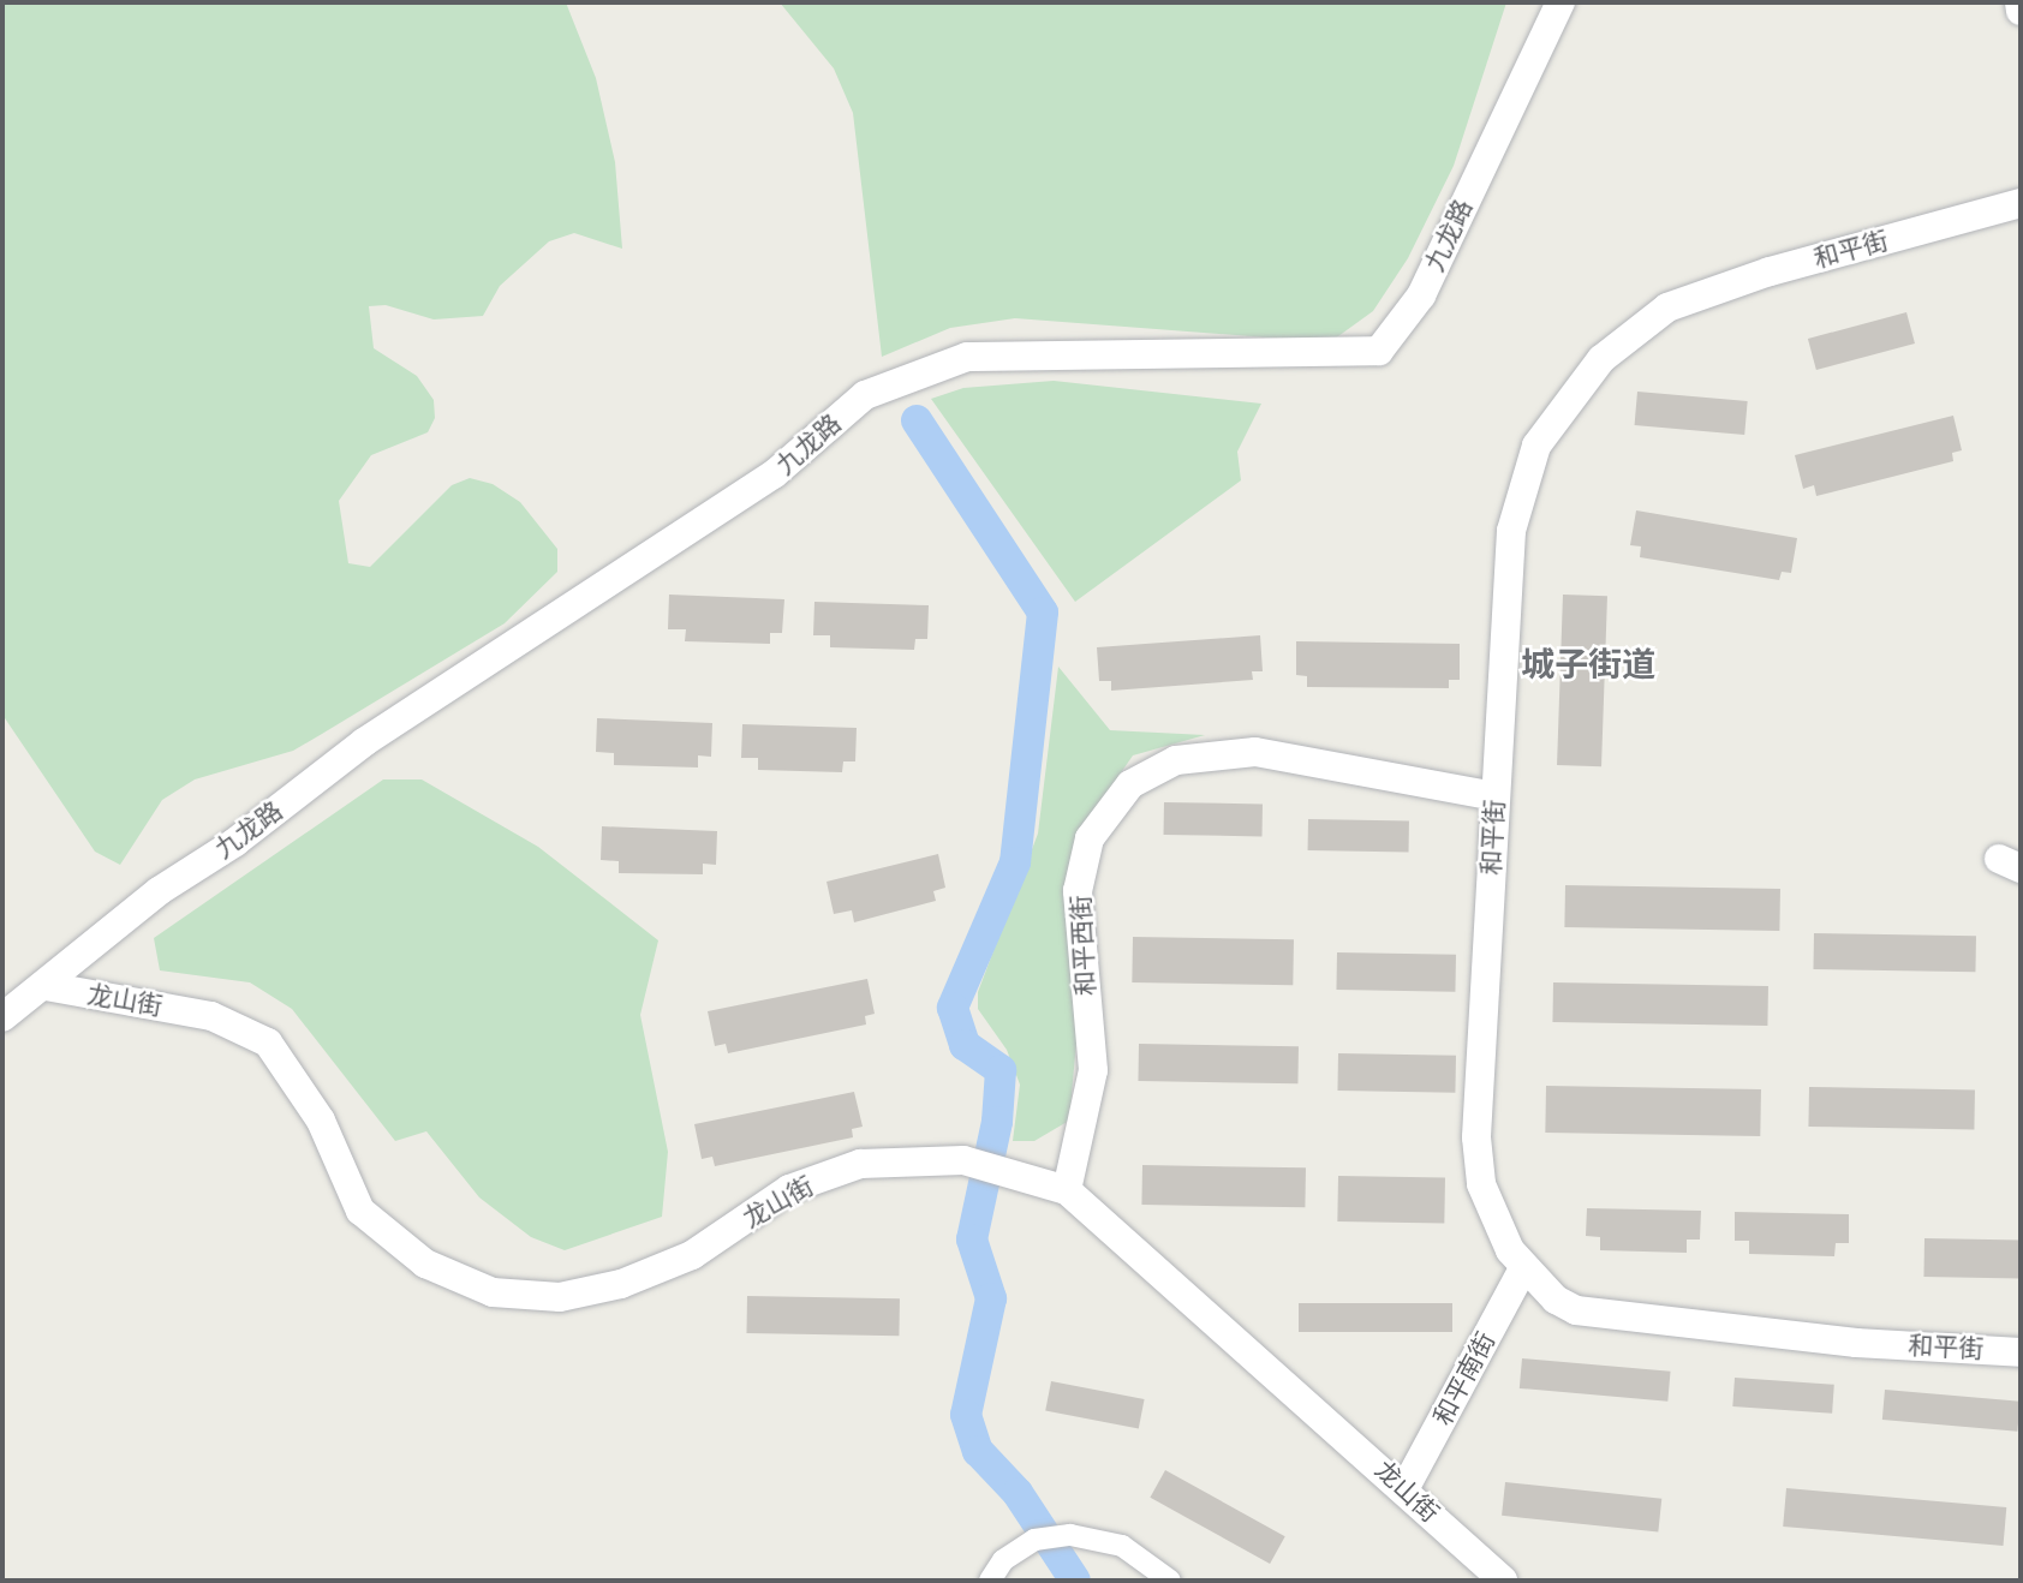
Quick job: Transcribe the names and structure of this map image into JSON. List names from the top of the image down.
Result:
{
  "streets": {
    "street": [
      "九龙路",
      "和平街",
      "和平西街",
      "龙山街",
      "和平南街"
    ]
  },
  "crossings": [
    ["九龙路", "龙山街"],
    ["和平街", "和平西街"],
    ["和平街", "和平南街"],
    ["和平西街", "龙山街"],
    ["龙山街", "和平南街"]
  ],
  "districts": ["城子街道"]
}
